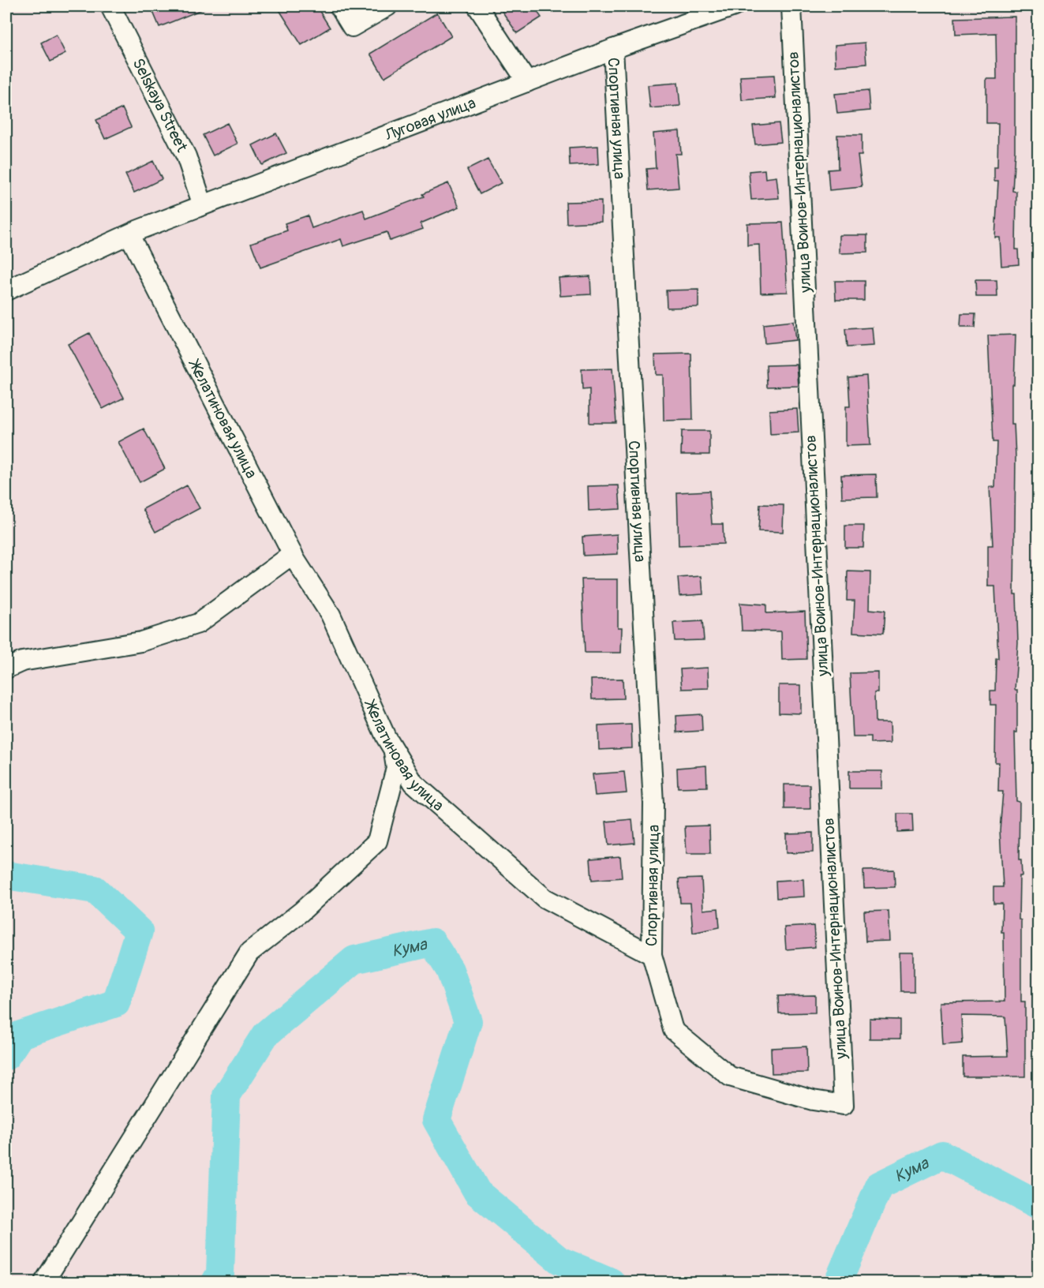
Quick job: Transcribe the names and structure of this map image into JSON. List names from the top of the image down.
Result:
{
  "streets": {
    "street": [
      "Selskaya Street",
      "Луговая улица",
      "Спортивная улица",
      "улица Воинов-Интернационалистов",
      "Желатиновая улица"
    ]
  },
  "crossings": [
    ["Selskaya Street", "Луговая улица"],
    ["Луговая улица", "Спортивная улица"],
    ["Луговая улица", "Желатиновая улица"],
    ["Спортивная улица", "улица Воинов-Интернационалистов"],
    ["Спортивная улица", "Желатиновая улица"],
    ["улица Воинов-Интернационалистов", "Желатиновая улица"]
  ],
  "water": ["Кума"]
}
